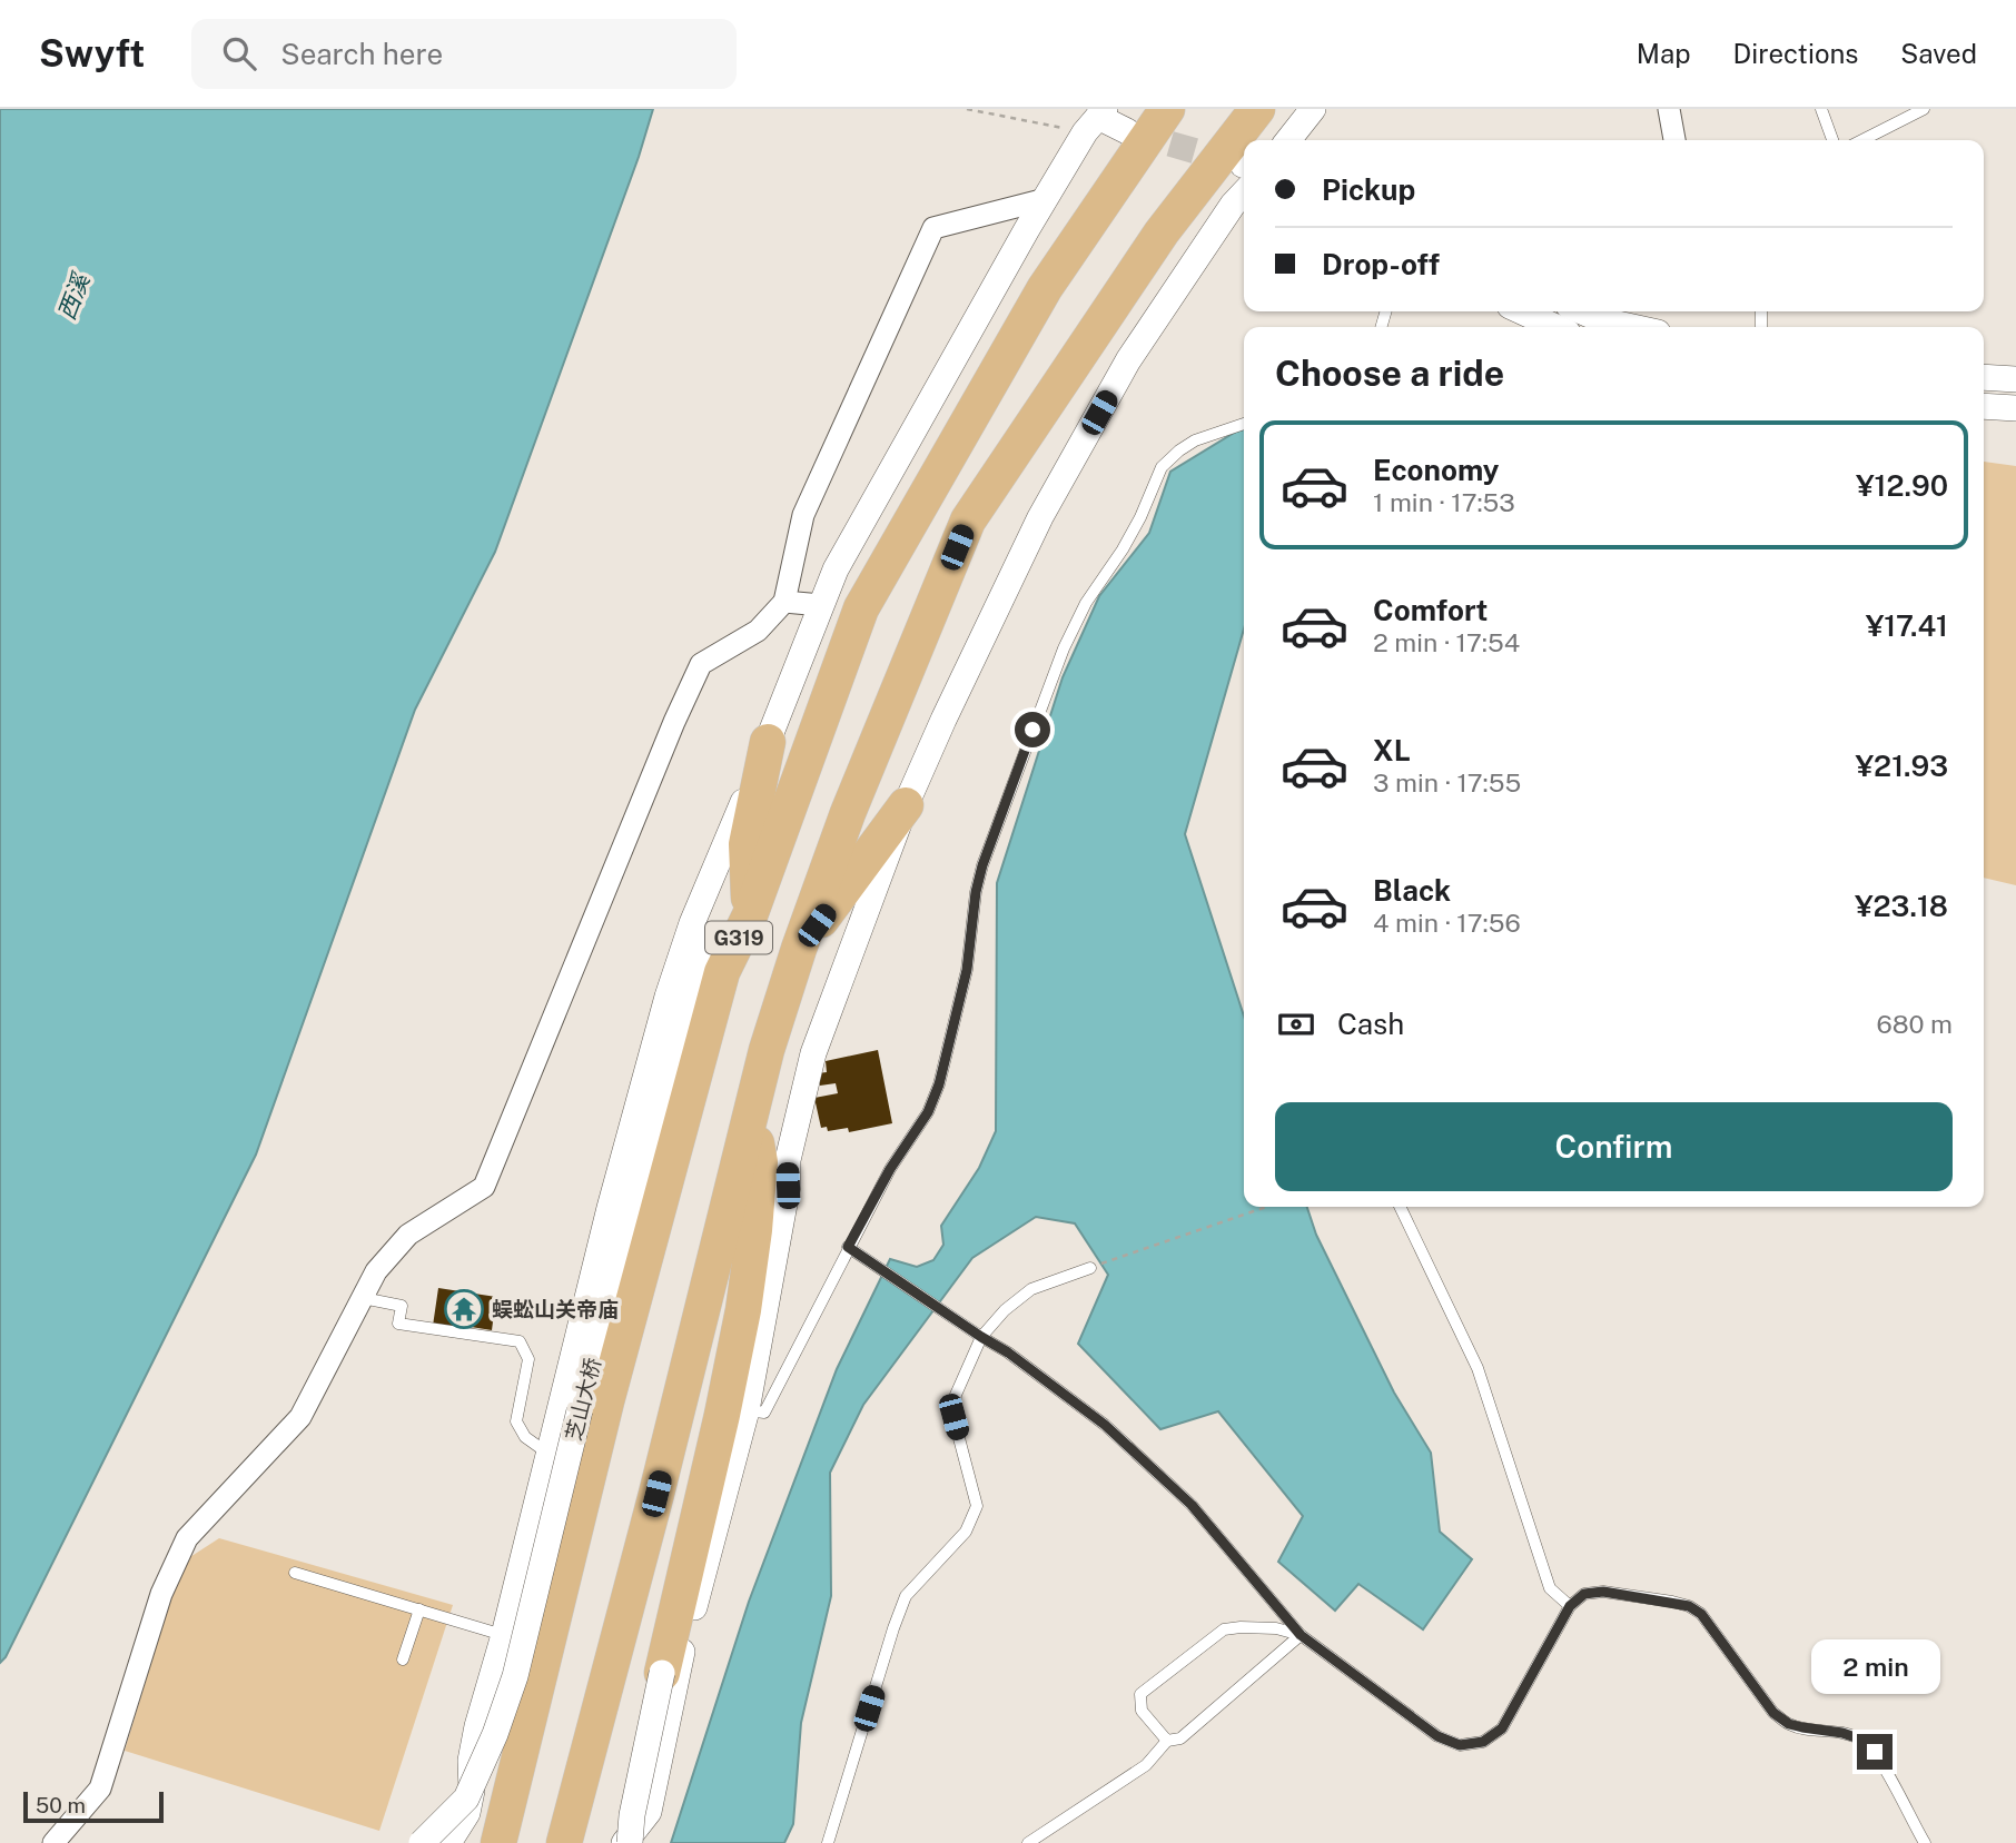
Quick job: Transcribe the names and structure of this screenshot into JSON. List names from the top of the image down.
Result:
{
  "streets": {
    "highway": ["G319"],
    "street": ["芝山大桥"]
  },
  "water": ["西溪"],
  "places": {
    "temple": ["蜈蚣山关帝庙"]
  },
  "scale_bar": "50 m",
  "page": {
    "header": "Swyft",
    "search": "Search here",
    "nav": ["Map", "Directions", "Saved"],
    "banner": ["Pickup", "Drop-off"],
    "heading": "Choose a ride",
    "list": [
      {
        "name": "Economy",
        "note": "1 min · 17:53",
        "value": "¥12.90"
      },
      {
        "name": "Comfort",
        "note": "2 min · 17:54",
        "value": "¥17.41"
      },
      {
        "name": "XL",
        "note": "3 min · 17:55",
        "value": "¥21.93"
      },
      {
        "name": "Black",
        "note": "4 min · 17:56",
        "value": "¥23.18"
      }
    ],
    "pay": ["Cash", "680 m"],
    "buttons": "Confirm",
    "bubble": "2 min",
    "scale": "50 m"
  }
}
